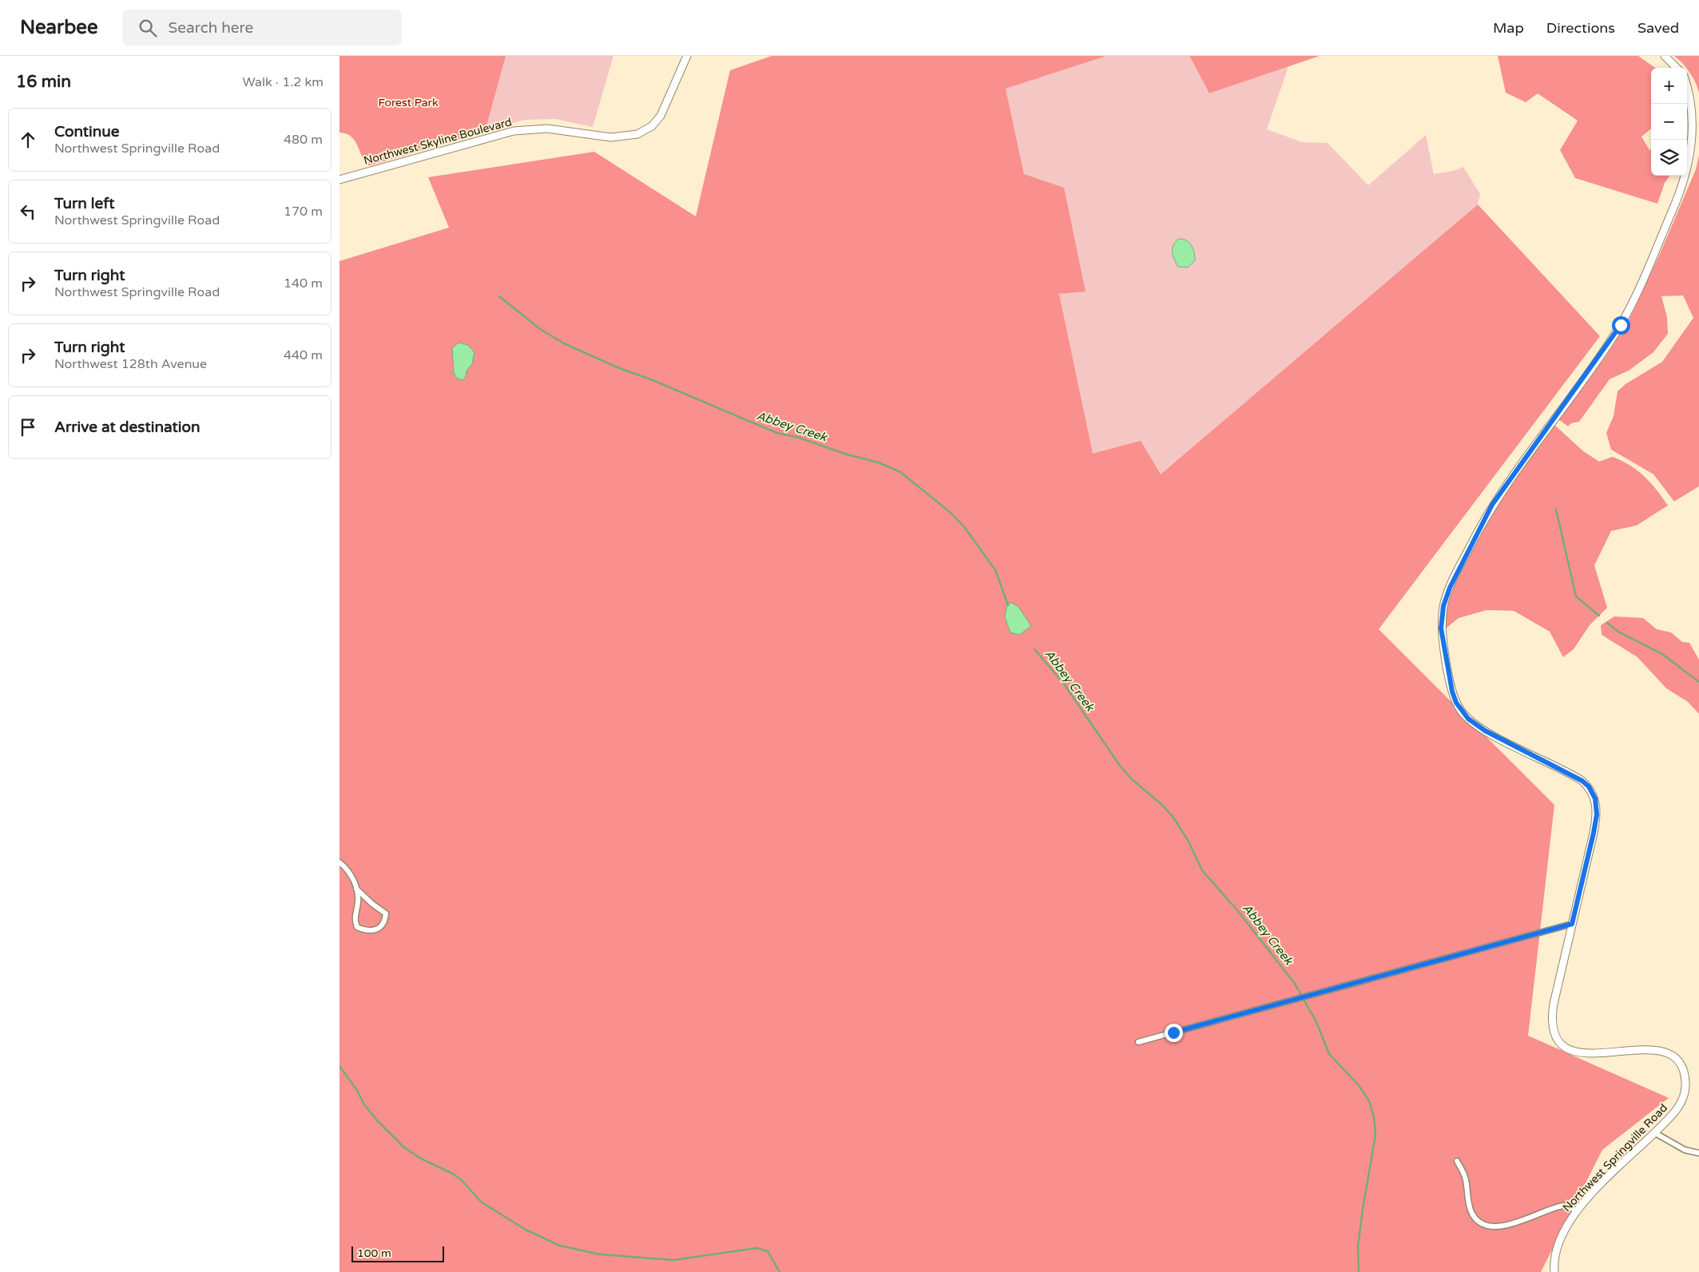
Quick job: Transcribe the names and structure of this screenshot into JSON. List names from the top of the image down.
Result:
{
  "streets": {
    "street": ["Northwest Skyline Boulevard", "Northwest Springville Road"]
  },
  "water": ["Abbey Creek"],
  "parks": ["Forest Park"],
  "scale_bar": "100 m",
  "page": {
    "header": "Nearbee",
    "search": "Search here",
    "nav": ["Map", "Directions", "Saved"],
    "heading": ["16 min", "Walk · 1.2 km"],
    "map_buttons": ["+", "−"],
    "list": [
      ["Continue", "Northwest Springville Road", "480 m"],
      ["Turn left", "Northwest Springville Road", "170 m"],
      ["Turn right", "Northwest Springville Road", "140 m"],
      ["Turn right", "Northwest 128th Avenue", "440 m"],
      "Arrive at destination"
    ],
    "scale": "100 m"
  }
}
